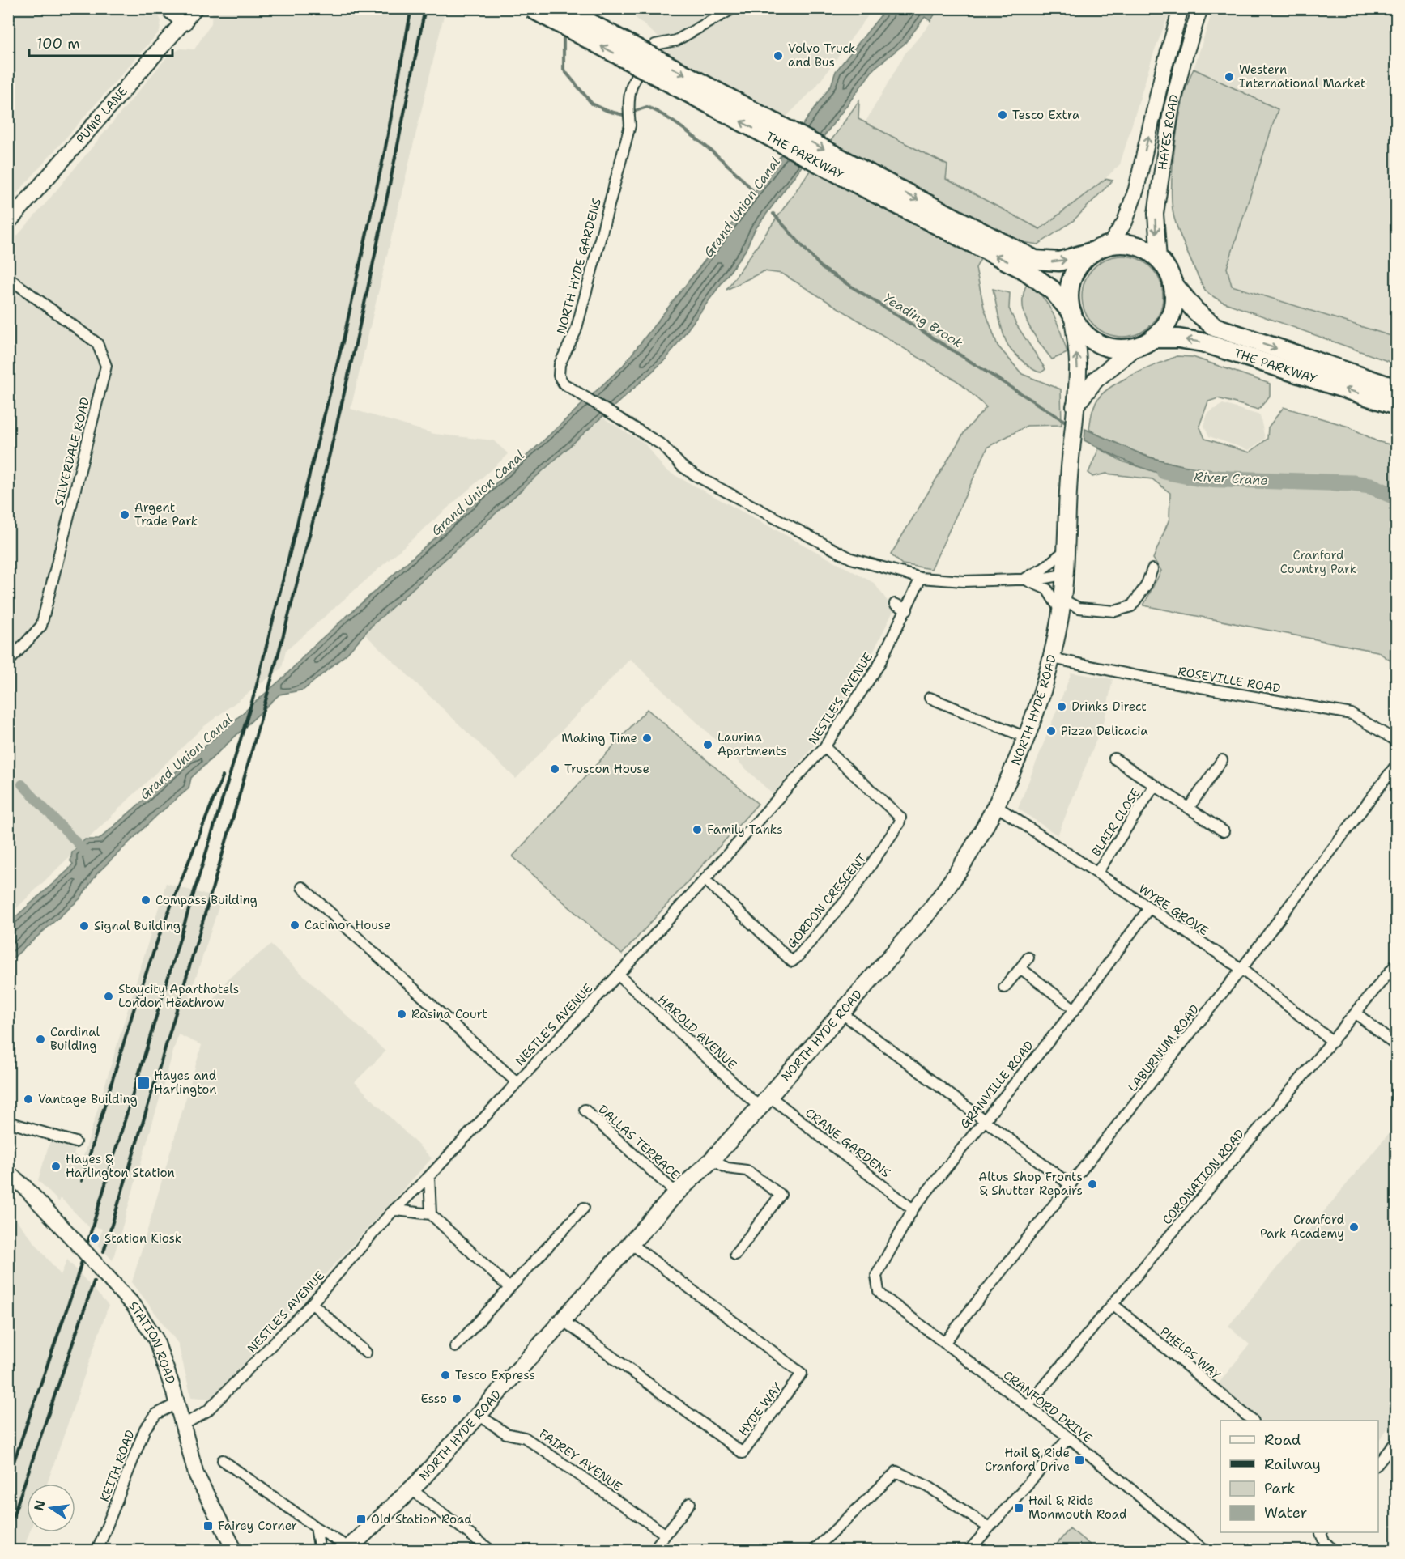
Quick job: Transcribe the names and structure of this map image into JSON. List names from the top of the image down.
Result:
{
  "streets": {
    "highway": ["THE PARKWAY"],
    "main road": ["NORTH HYDE ROAD"],
    "street": [
      "PUMP LANE",
      "HAYES ROAD",
      "NORTH HYDE GARDENS",
      "SILVERDALE ROAD",
      "ROSEVILLE ROAD",
      "NESTLE'S AVENUE",
      "BLAIR CLOSE",
      "GORDON CRESCENT",
      "WYRE GROVE",
      "HAROLD AVENUE",
      "LABURNUM ROAD",
      "GRANVILLE ROAD",
      "DALLAS TERRACE",
      "CRANE GARDENS",
      "CORONATION ROAD",
      "STATION ROAD",
      "PHELPS WAY",
      "CRANFORD DRIVE",
      "HYDE WAY",
      "FAIREY AVENUE",
      "KEITH ROAD"
    ]
  },
  "crossings": [
    ["HAYES ROAD", "THE PARKWAY"],
    ["HAYES ROAD", "NORTH HYDE ROAD"],
    ["THE PARKWAY", "NORTH HYDE ROAD"],
    ["NORTH HYDE GARDENS", "NESTLE'S AVENUE"],
    ["NORTH HYDE GARDENS", "NORTH HYDE ROAD"],
    ["ROSEVILLE ROAD", "NORTH HYDE ROAD"],
    ["NESTLE'S AVENUE", "GORDON CRESCENT"],
    ["NESTLE'S AVENUE", "HAROLD AVENUE"],
    ["NESTLE'S AVENUE", "STATION ROAD"],
    ["NORTH HYDE ROAD", "WYRE GROVE"],
    ["NORTH HYDE ROAD", "HAROLD AVENUE"],
    ["NORTH HYDE ROAD", "DALLAS TERRACE"],
    ["NORTH HYDE ROAD", "CRANE GARDENS"],
    ["NORTH HYDE ROAD", "HYDE WAY"],
    ["NORTH HYDE ROAD", "FAIREY AVENUE"],
    ["BLAIR CLOSE", "WYRE GROVE"],
    ["WYRE GROVE", "LABURNUM ROAD"],
    ["WYRE GROVE", "GRANVILLE ROAD"],
    ["WYRE GROVE", "CORONATION ROAD"],
    ["HAROLD AVENUE", "CRANE GARDENS"],
    ["LABURNUM ROAD", "CRANFORD DRIVE"],
    ["GRANVILLE ROAD", "CRANE GARDENS"],
    ["GRANVILLE ROAD", "CRANFORD DRIVE"],
    ["CORONATION ROAD", "PHELPS WAY"],
    ["CORONATION ROAD", "CRANFORD DRIVE"],
    ["STATION ROAD", "KEITH ROAD"]
  ],
  "water": ["Grand Union Canal", "Yeading Brook", "River Crane"],
  "parks": ["Cranford Country Park"],
  "places": {
    "other": [
      "Volvo Truck and Bus",
      "Western International Market",
      "Tesco Extra",
      "Argent Trade Park",
      "Drinks Direct",
      "Pizza Delicacia",
      "Making Time",
      "Laurina Apartments",
      "Truscon House",
      "Family Tanks",
      "Compass Building",
      "Catimor House",
      "Signal Building",
      "Staycity Aparthotels London Heathrow",
      "Rasina Court",
      "Cardinal Building",
      "Vantage Building",
      "Hayes & Harlington Station",
      "Altus Shop Fronts & Shutter Repairs",
      "Cranford Park Academy",
      "Station Kiosk",
      "Tesco Express",
      "Esso"
    ],
    "transit": [
      "Hayes and Harlington",
      "Hail & Ride Cranford Drive",
      "Hail & Ride Monmouth Road",
      "Old Station Road",
      "Fairey Corner"
    ]
  },
  "legend": [
    "Road",
    "Railway",
    "Park",
    "Water"
  ],
  "scale_bar": "100 m",
  "north": "left"
}
